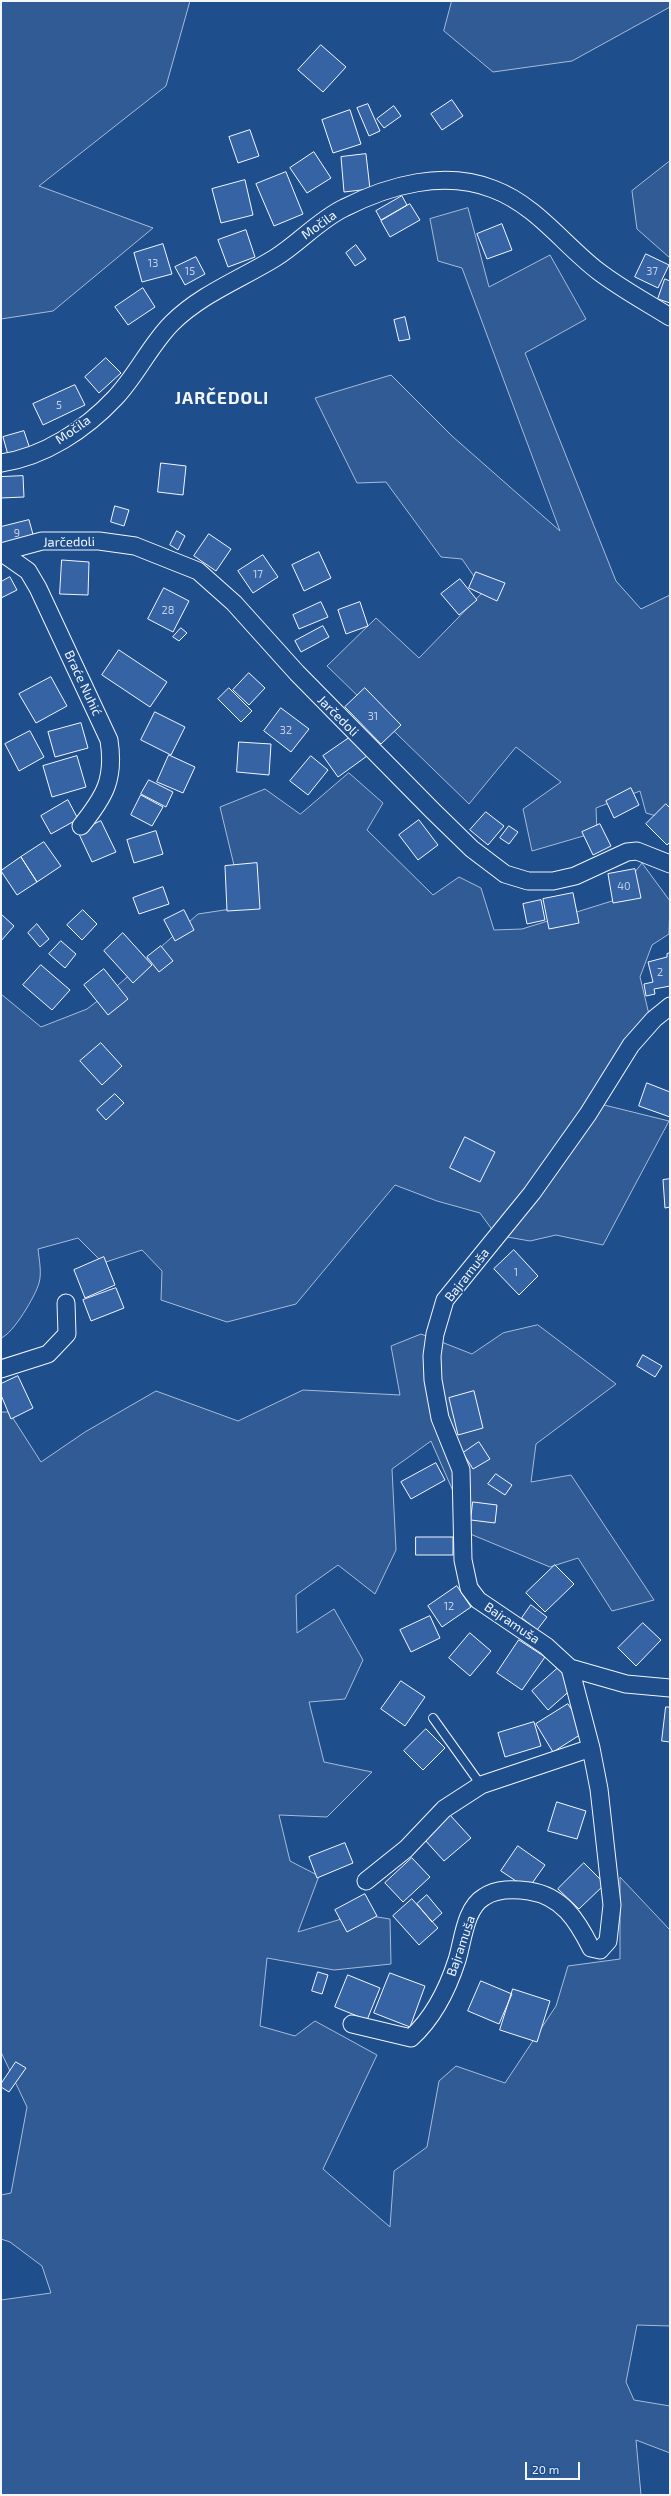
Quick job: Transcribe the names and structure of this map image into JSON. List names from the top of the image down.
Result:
{
  "streets": {
    "street": [
      "Močila",
      "Jarčedoli",
      "Braće Nuhić",
      "Bajramuša"
    ]
  },
  "crossings": [
    ["Jarčedoli", "Braće Nuhić"]
  ],
  "districts": ["JARČEDOLI"],
  "house_numbers": [
    "13",
    "15",
    "37",
    "5",
    "9",
    "17",
    "28",
    "31",
    "32",
    "40",
    "2",
    "1",
    "12"
  ],
  "scale_bar": "20 m"
}
